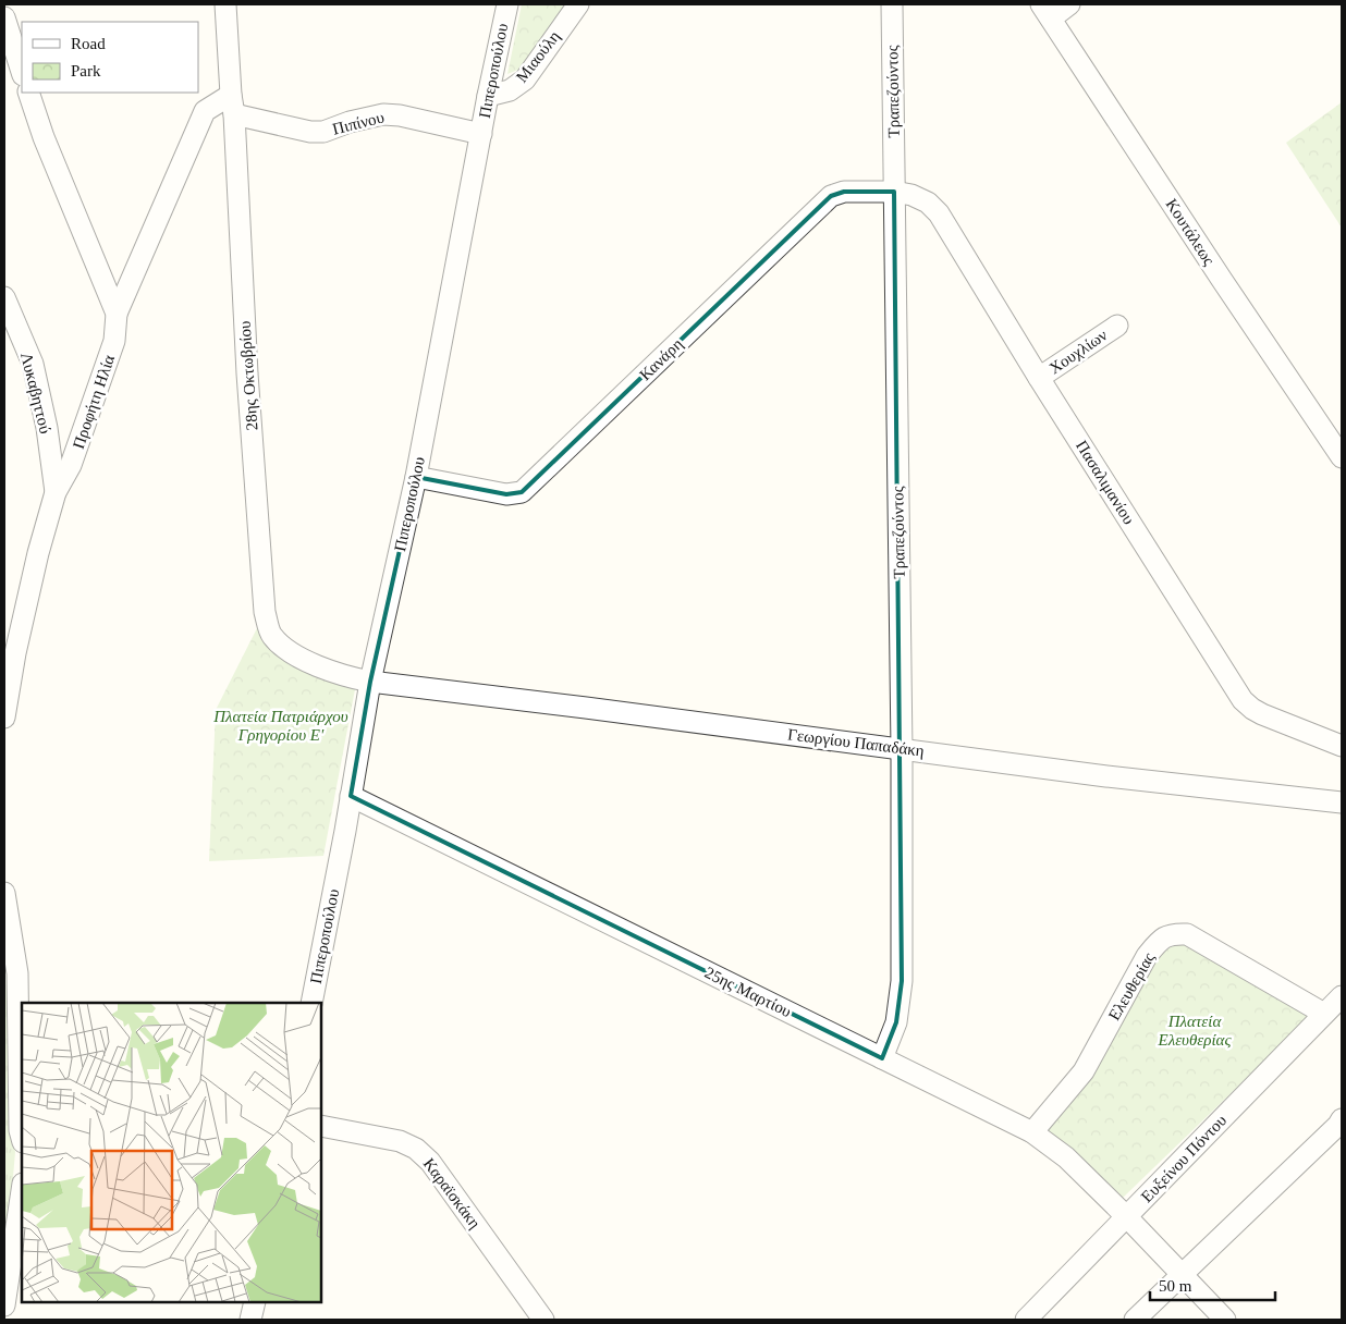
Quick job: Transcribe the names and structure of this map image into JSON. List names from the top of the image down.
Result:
{
  "streets": {
    "street": [
      "Μιαούλη",
      "Πιπεροπούλου",
      "Τραπεζούντος",
      "Πιπίνου",
      "Κουτάλεως",
      "Χουχλίων",
      "Κανάρη",
      "28ης Οκτωβρίου",
      "Λυκαβηττού",
      "Προφήτη Ηλία",
      "Πασαλιμανίου",
      "Γεωργίου Παπαδάκη",
      "Ελευθερίας",
      "25ης Μαρτίου",
      "Ευξείνου Πόντου",
      "Καραϊσκάκη"
    ]
  },
  "crossings": [
    ["Μιαούλη", "Πιπεροπούλου"],
    ["Πιπεροπούλου", "Πιπίνου"],
    ["Πιπεροπούλου", "Κανάρη"],
    ["Πιπεροπούλου", "28ης Οκτωβρίου"],
    ["Πιπεροπούλου", "Γεωργίου Παπαδάκη"],
    ["Πιπεροπούλου", "25ης Μαρτίου"],
    ["Τραπεζούντος", "Κανάρη"],
    ["Τραπεζούντος", "Πασαλιμανίου"],
    ["Τραπεζούντος", "Γεωργίου Παπαδάκη"],
    ["Τραπεζούντος", "25ης Μαρτίου"],
    ["Πιπίνου", "28ης Οκτωβρίου"],
    ["Χουχλίων", "Πασαλιμανίου"],
    ["Κανάρη", "Πασαλιμανίου"],
    ["28ης Οκτωβρίου", "Γεωργίου Παπαδάκη"],
    ["Λυκαβηττού", "Προφήτη Ηλία"],
    ["Ελευθερίας", "25ης Μαρτίου"],
    ["Ελευθερίας", "Ευξείνου Πόντου"],
    ["25ης Μαρτίου", "Ευξείνου Πόντου"]
  ],
  "parks": ["Πλατεία Πατριάρχου Γρηγορίου Ε'", "Πλατεία Ελευθερίας"],
  "legend": ["Road", "Park"],
  "scale_bar": "50 m"
}
